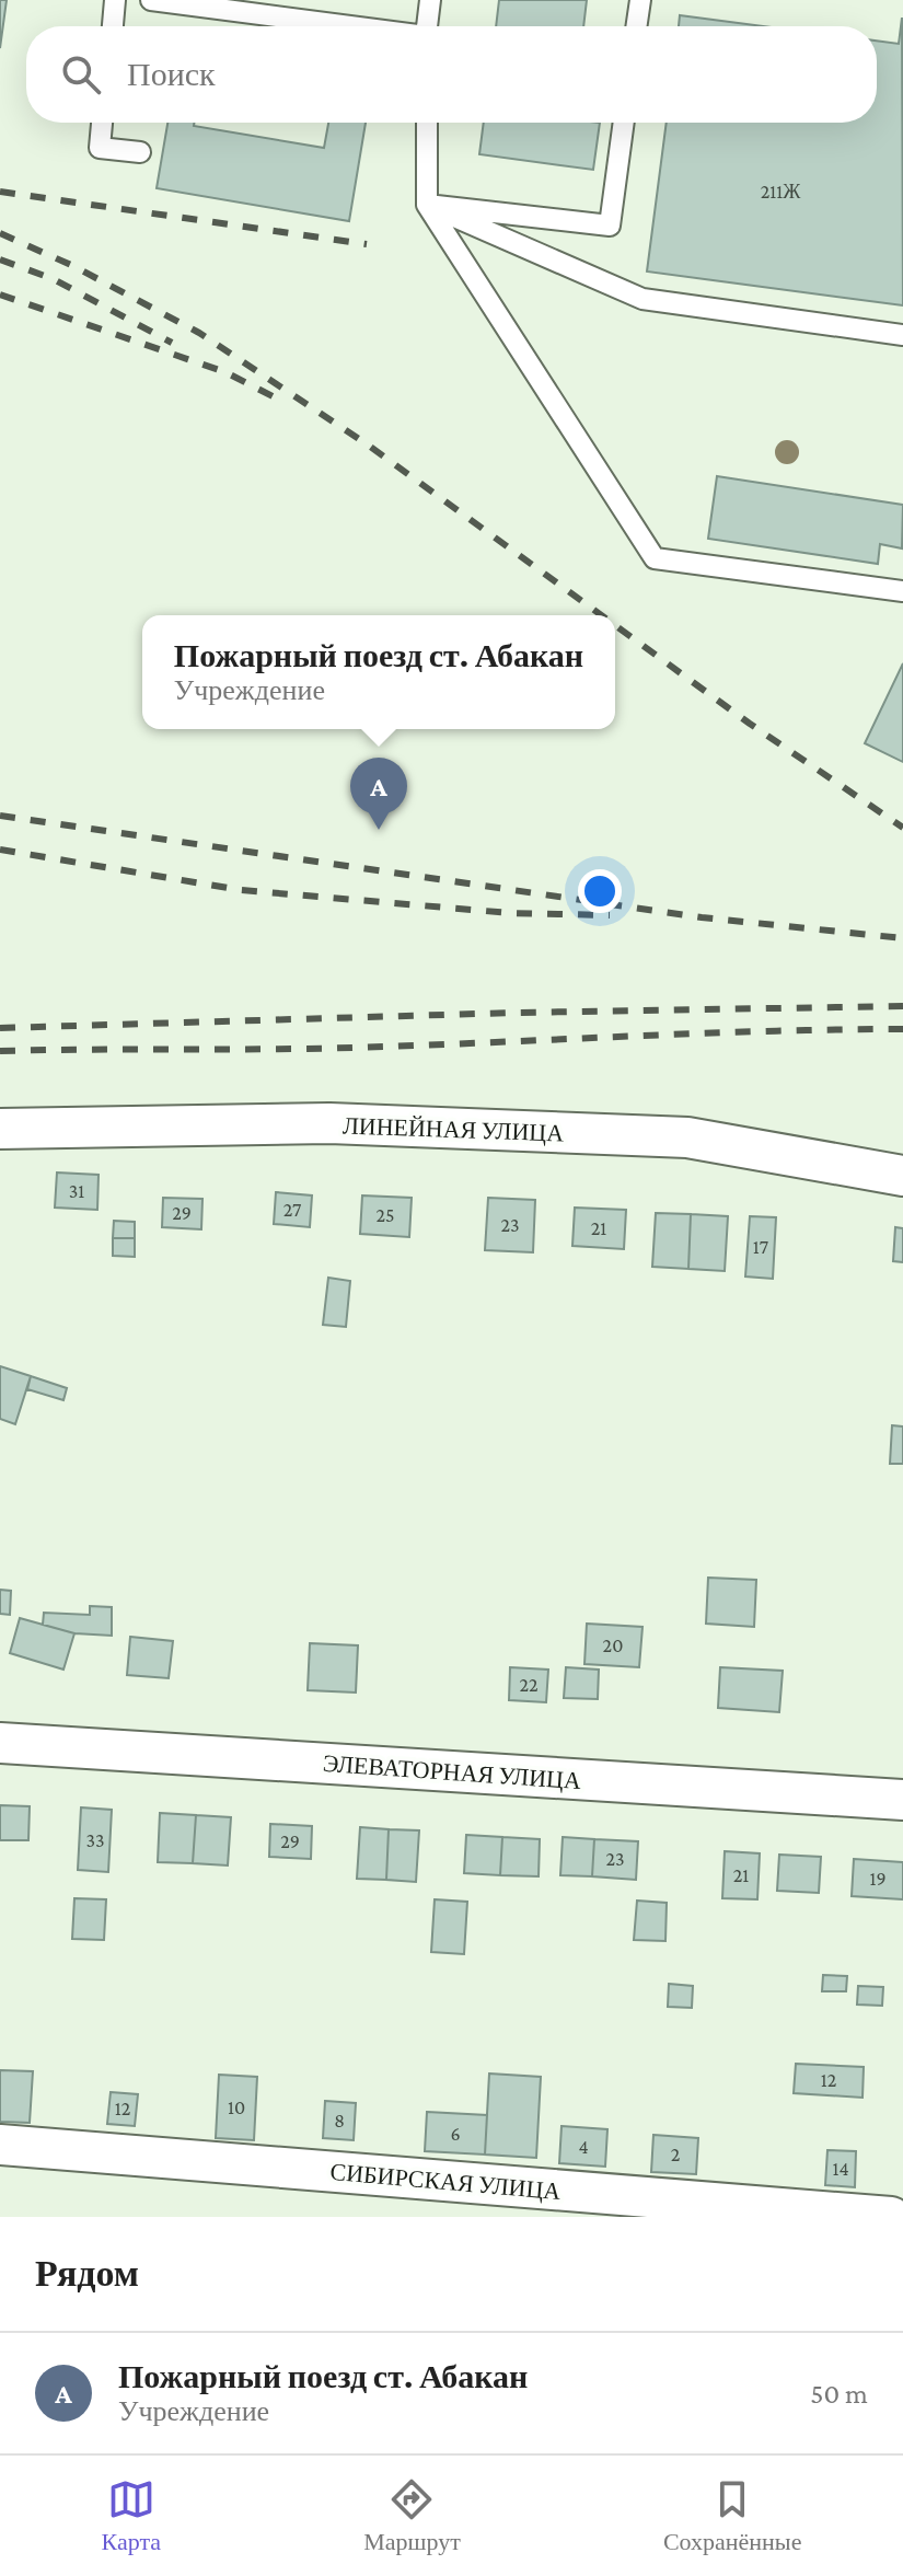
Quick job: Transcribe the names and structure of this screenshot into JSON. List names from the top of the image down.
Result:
{
  "streets": {
    "street": ["ЛИНЕЙНАЯ УЛИЦА", "ЭЛЕВАТОРНАЯ УЛИЦА", "СИБИРСКАЯ УЛИЦА"]
  },
  "house_numbers": [
    "211Ж",
    "31",
    "27",
    "29",
    "25",
    "23",
    "21",
    "17",
    "20",
    "22",
    "33",
    "29",
    "23",
    "21",
    "19",
    "12",
    "10",
    "12",
    "8",
    "6",
    "4",
    "2",
    "14"
  ],
  "page": {
    "search": "Поиск",
    "popup": ["Пожарный поезд ст. Абакан", "Учреждение"],
    "pins": "A",
    "heading": "Рядом",
    "list": [
      {
        "mark": "A",
        "name": "Пожарный поезд ст. Абакан",
        "note": "Учреждение",
        "value": "50 m"
      }
    ],
    "nav": ["Карта", "Маршрут", "Сохранённые"]
  }
}
